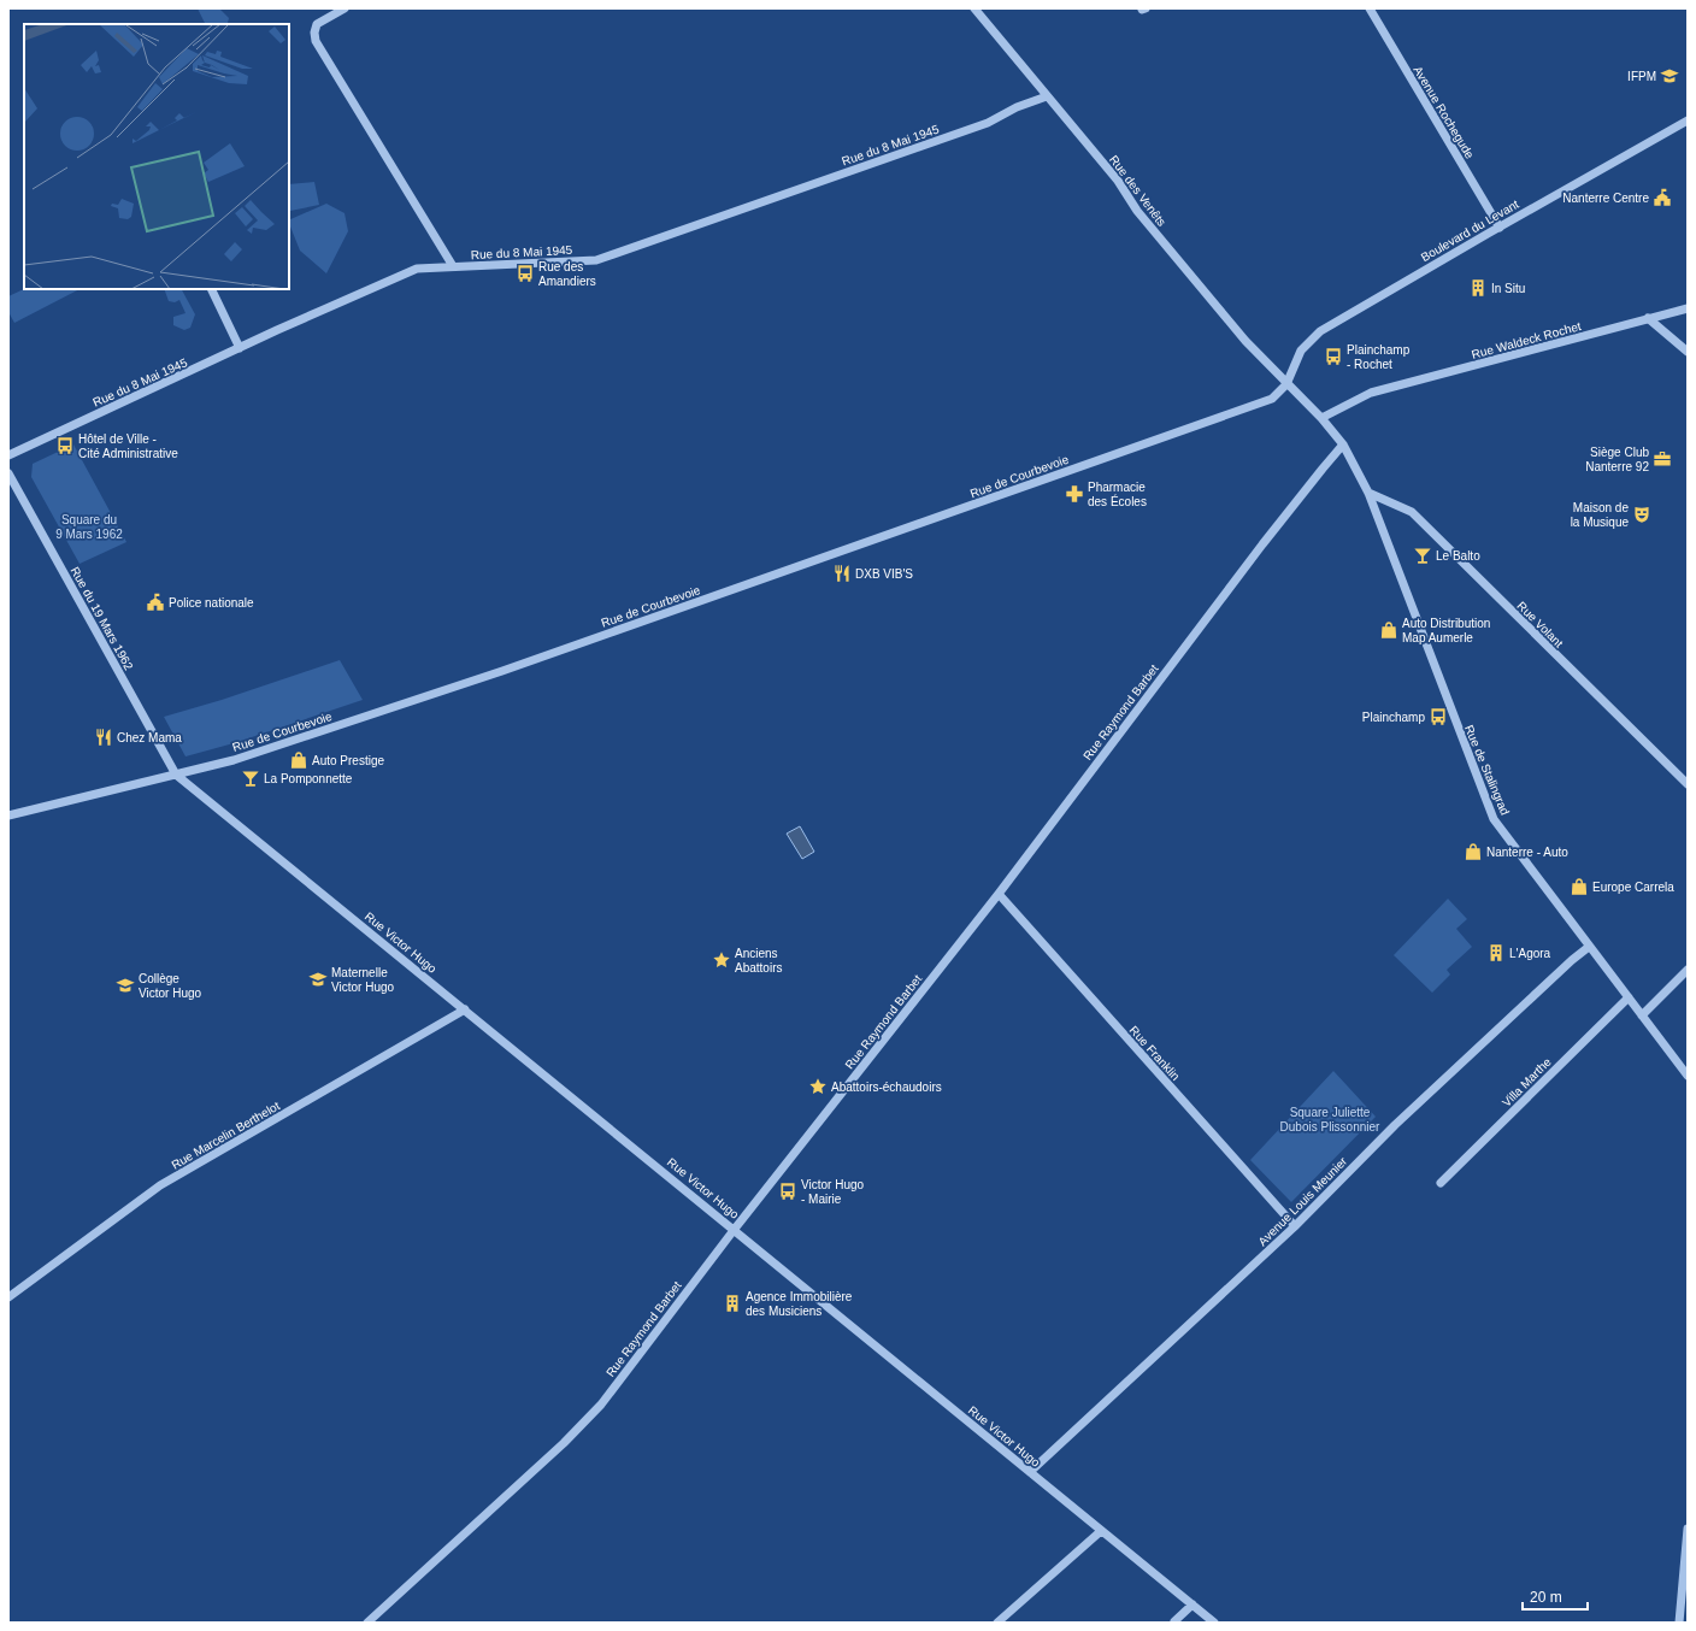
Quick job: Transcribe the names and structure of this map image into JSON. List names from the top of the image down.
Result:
{
  "streets": {
    "street": [
      "Avenue Rochegude",
      "Rue du 8 Mai 1945",
      "Rue des Venêts",
      "Boulevard du Levant",
      "Rue Waldeck Rochet",
      "Rue de Courbevoie",
      "Rue du 19 Mars 1962",
      "Rue Volant",
      "Rue Raymond Barbet",
      "Rue de Stalingrad",
      "Rue Victor Hugo",
      "Rue Franklin",
      "Villa Marthe",
      "Rue Marcelin Berthelot",
      "Avenue Louis Meunier"
    ]
  },
  "crossings": [
    ["Avenue Rochegude", "Boulevard du Levant"],
    ["Rue du 8 Mai 1945", "Rue des Venêts"],
    ["Rue des Venêts", "Boulevard du Levant"],
    ["Rue des Venêts", "Rue Waldeck Rochet"],
    ["Rue des Venêts", "Rue de Courbevoie"],
    ["Rue des Venêts", "Rue Raymond Barbet"],
    ["Rue des Venêts", "Rue de Stalingrad"],
    ["Boulevard du Levant", "Rue de Courbevoie"],
    ["Rue de Courbevoie", "Rue du 19 Mars 1962"],
    ["Rue de Courbevoie", "Rue Victor Hugo"],
    ["Rue du 19 Mars 1962", "Rue Victor Hugo"],
    ["Rue Volant", "Rue de Stalingrad"],
    ["Rue Raymond Barbet", "Rue de Stalingrad"],
    ["Rue Raymond Barbet", "Rue Victor Hugo"],
    ["Rue Raymond Barbet", "Rue Franklin"],
    ["Rue de Stalingrad", "Villa Marthe"],
    ["Rue de Stalingrad", "Avenue Louis Meunier"],
    ["Rue Victor Hugo", "Rue Marcelin Berthelot"],
    ["Rue Victor Hugo", "Avenue Louis Meunier"],
    ["Rue Franklin", "Avenue Louis Meunier"]
  ],
  "parks": ["Square du 9 Mars 1962", "Square Juliette Dubois Plissonnier"],
  "places": {
    "school or university": ["IFPM", "Maternelle Victor Hugo", "Collège Victor Hugo"],
    "public building": ["Nanterre Centre", "Police nationale"],
    "bus stop": [
      "Rue des Amandiers",
      "Plainchamp - Rochet",
      "Hôtel de Ville - Cité Administrative",
      "Plainchamp",
      "Victor Hugo - Mairie"
    ],
    "building": ["In Situ", "L'Agora", "Agence Immobilière des Musiciens"],
    "office": ["Siège Club Nanterre 92"],
    "pharmacy": ["Pharmacie des Écoles"],
    "theatre": ["Maison de la Musique"],
    "bar": ["Le Balto", "La Pomponnette"],
    "restaurant": ["DXB VIB'S", "Chez Mama"],
    "shop": [
      "Auto Distribution Map Aumerle",
      "Auto Prestige",
      "Nanterre - Auto",
      "Europe Carrela"
    ],
    "place": ["Anciens Abattoirs", "Abattoirs-échaudoirs"]
  },
  "scale_bar": "20 m"
}
